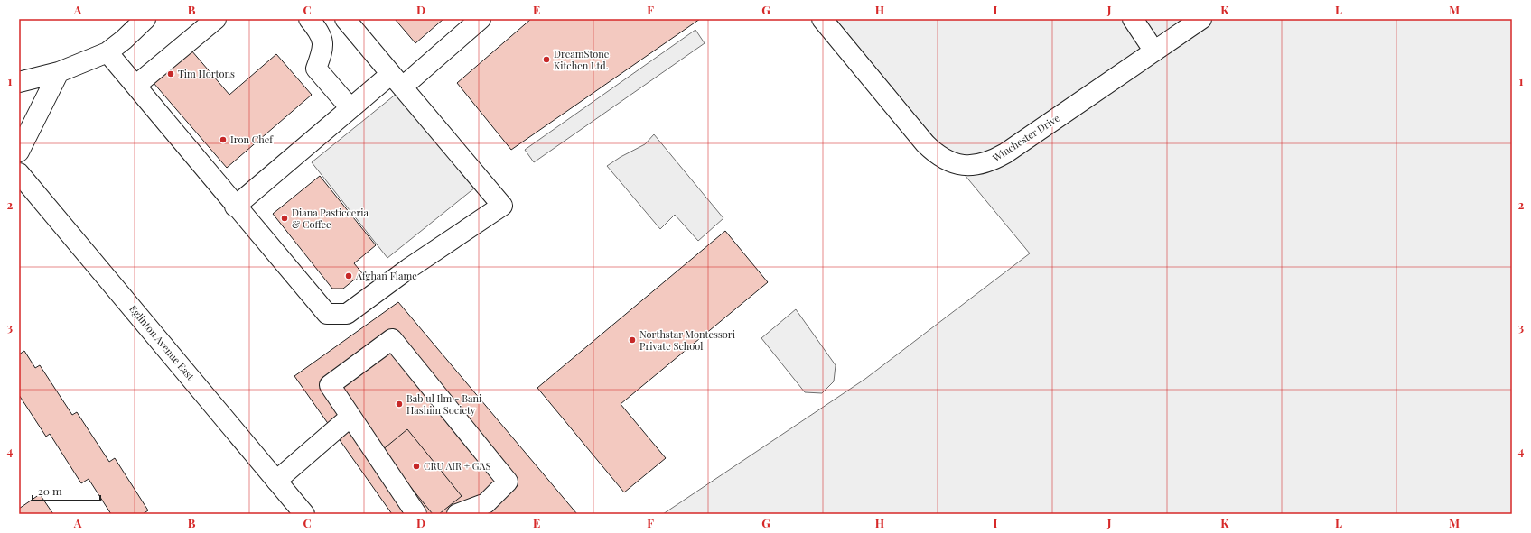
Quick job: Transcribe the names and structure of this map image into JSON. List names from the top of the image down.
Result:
{
  "streets": {
    "street": ["Winchester Drive", "Eglinton Avenue East"]
  },
  "places": [
    "DreamStone Kitchen Ltd.",
    "Tim Hortons",
    "Iron Chef",
    "Diana Pasticceria & Coffee",
    "Afghan Flame",
    "Northstar Montessori Private School",
    "Bab ul Ilm - Bani Hashim Society",
    "CRU AIR + GAS"
  ],
  "scale_bar": "20 m",
  "grid": {
    "columns": [
      "A",
      "B",
      "C",
      "D",
      "E",
      "F",
      "G",
      "H",
      "I",
      "J",
      "K",
      "L",
      "M"
    ],
    "rows": [
      "1",
      "2",
      "3",
      "4"
    ]
  }
}
